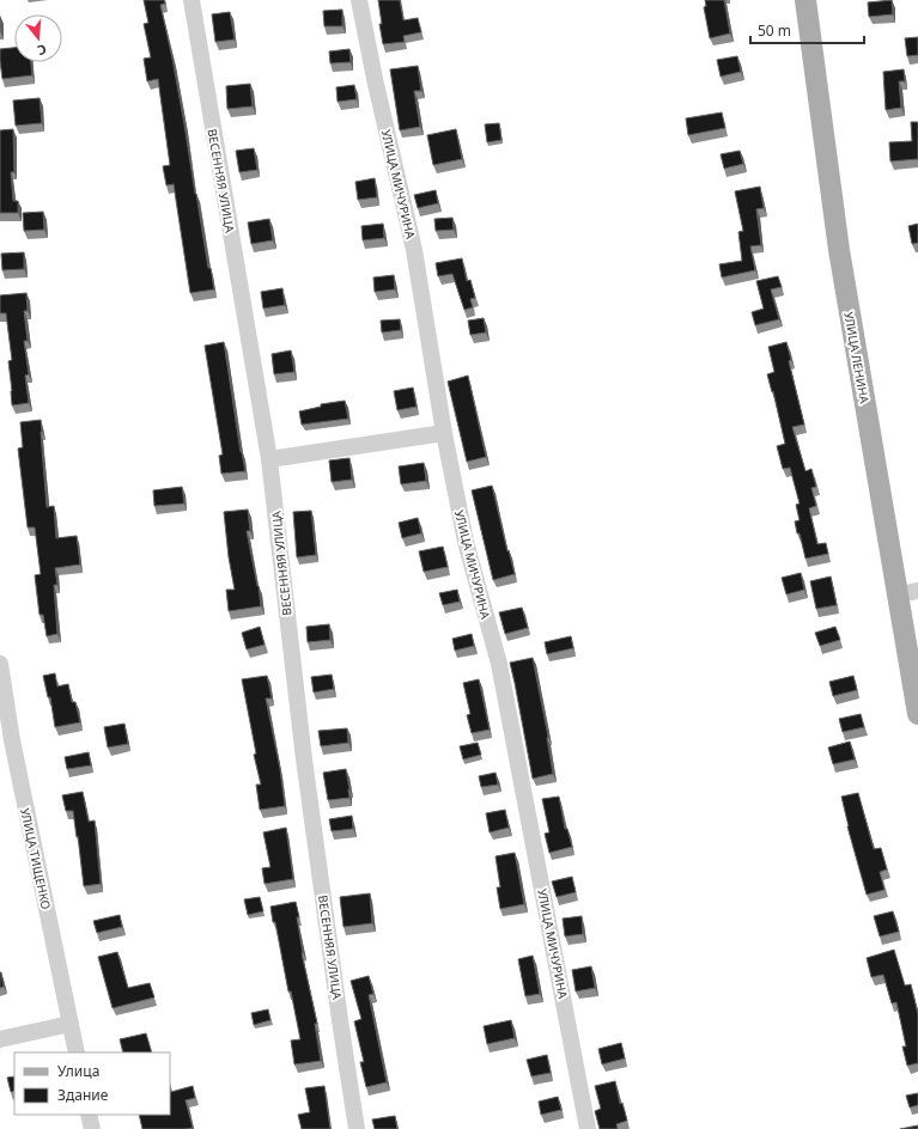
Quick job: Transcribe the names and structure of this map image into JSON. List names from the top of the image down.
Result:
{
  "streets": {
    "main road": ["УЛИЦА ЛЕНИНА"],
    "street": ["ВЕСЕННЯЯ УЛИЦА", "УЛИЦА МИЧУРИНА", "УЛИЦА ТИЩЕНКО"]
  },
  "legend": ["Улица", "Здание"],
  "scale_bar": "50 m",
  "north": "bottom"
}
